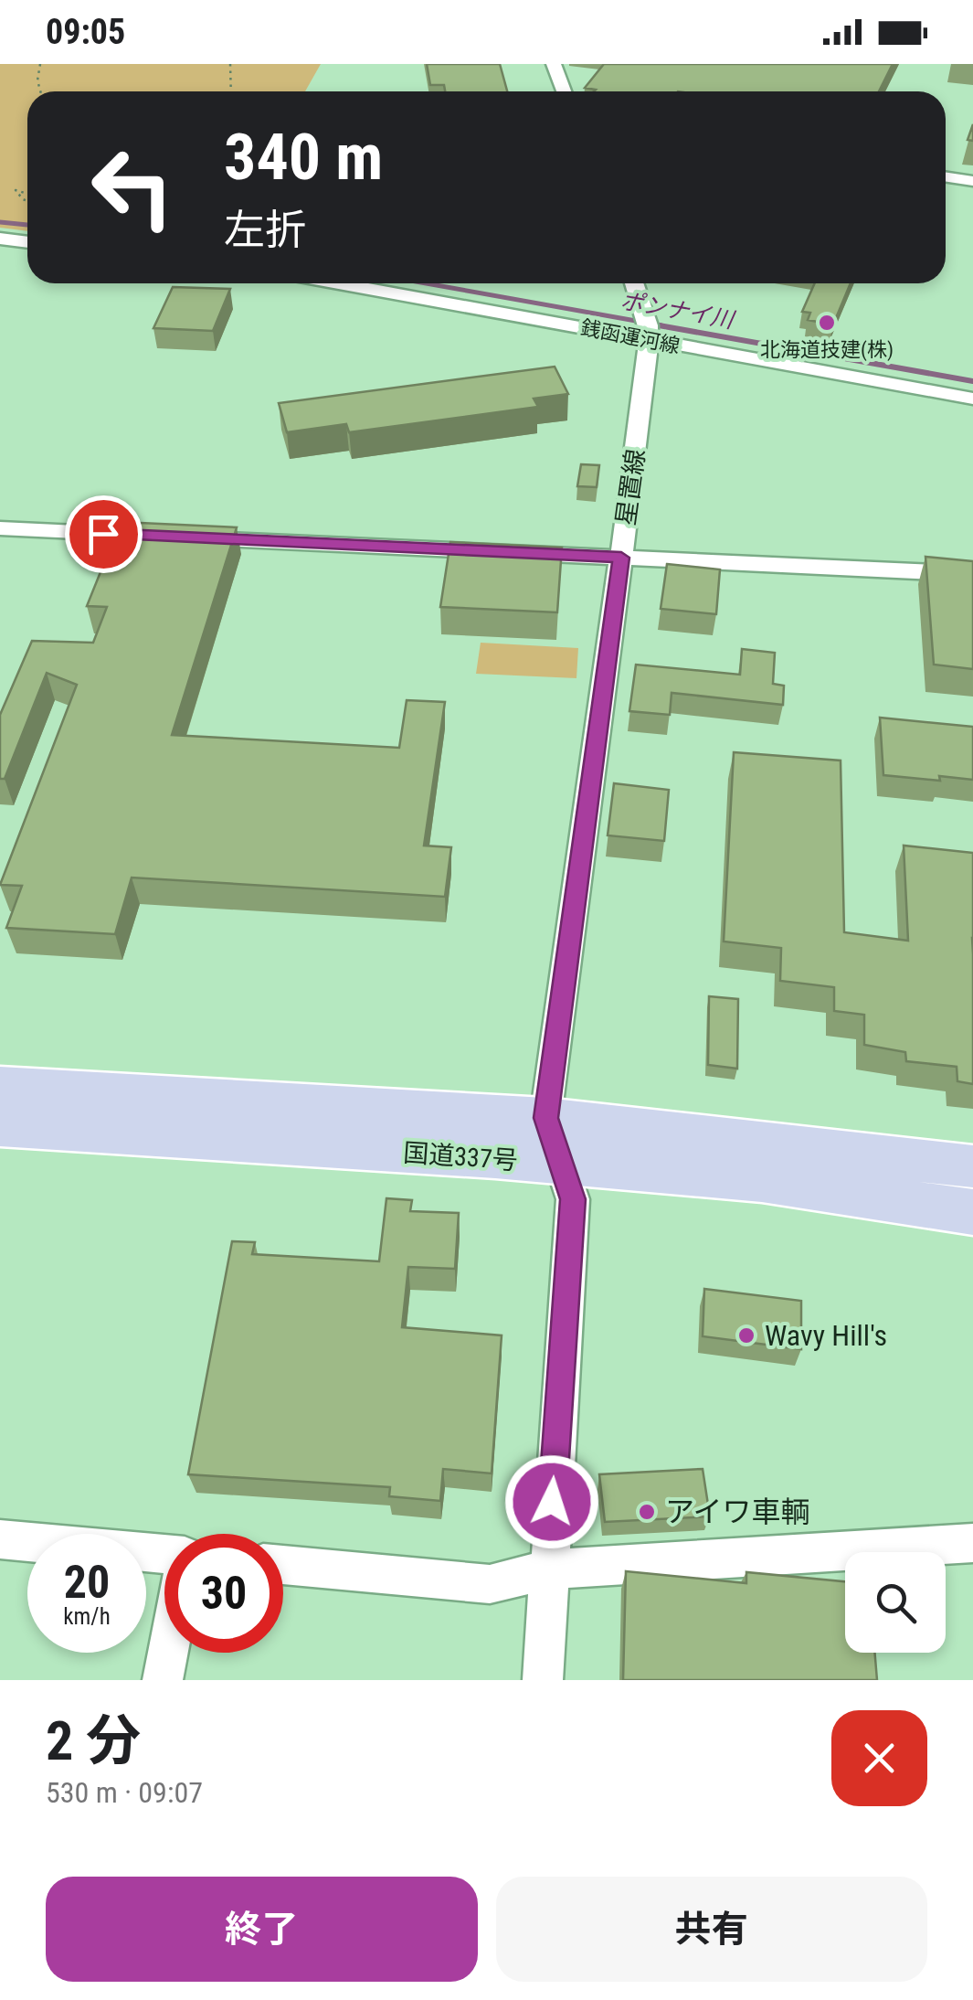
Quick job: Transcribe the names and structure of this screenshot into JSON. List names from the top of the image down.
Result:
{
  "streets": {
    "highway": ["国道337号"],
    "street": ["銭函運河線", "星置線"]
  },
  "crossings": [
    ["銭函運河線", "星置線"],
    ["星置線", "国道337号"]
  ],
  "water": ["ポンナイ川"],
  "places": ["北海道技建(株)", "Wavy Hill's", "アイワ車輌"],
  "page": {
    "status": "09:05",
    "turn": ["340 m", "左折"],
    "speed": "20 km/h",
    "limit": "30",
    "heading": ["2 分", "530 m · 09:07"],
    "buttons": ["終了", "共有"]
  }
}
